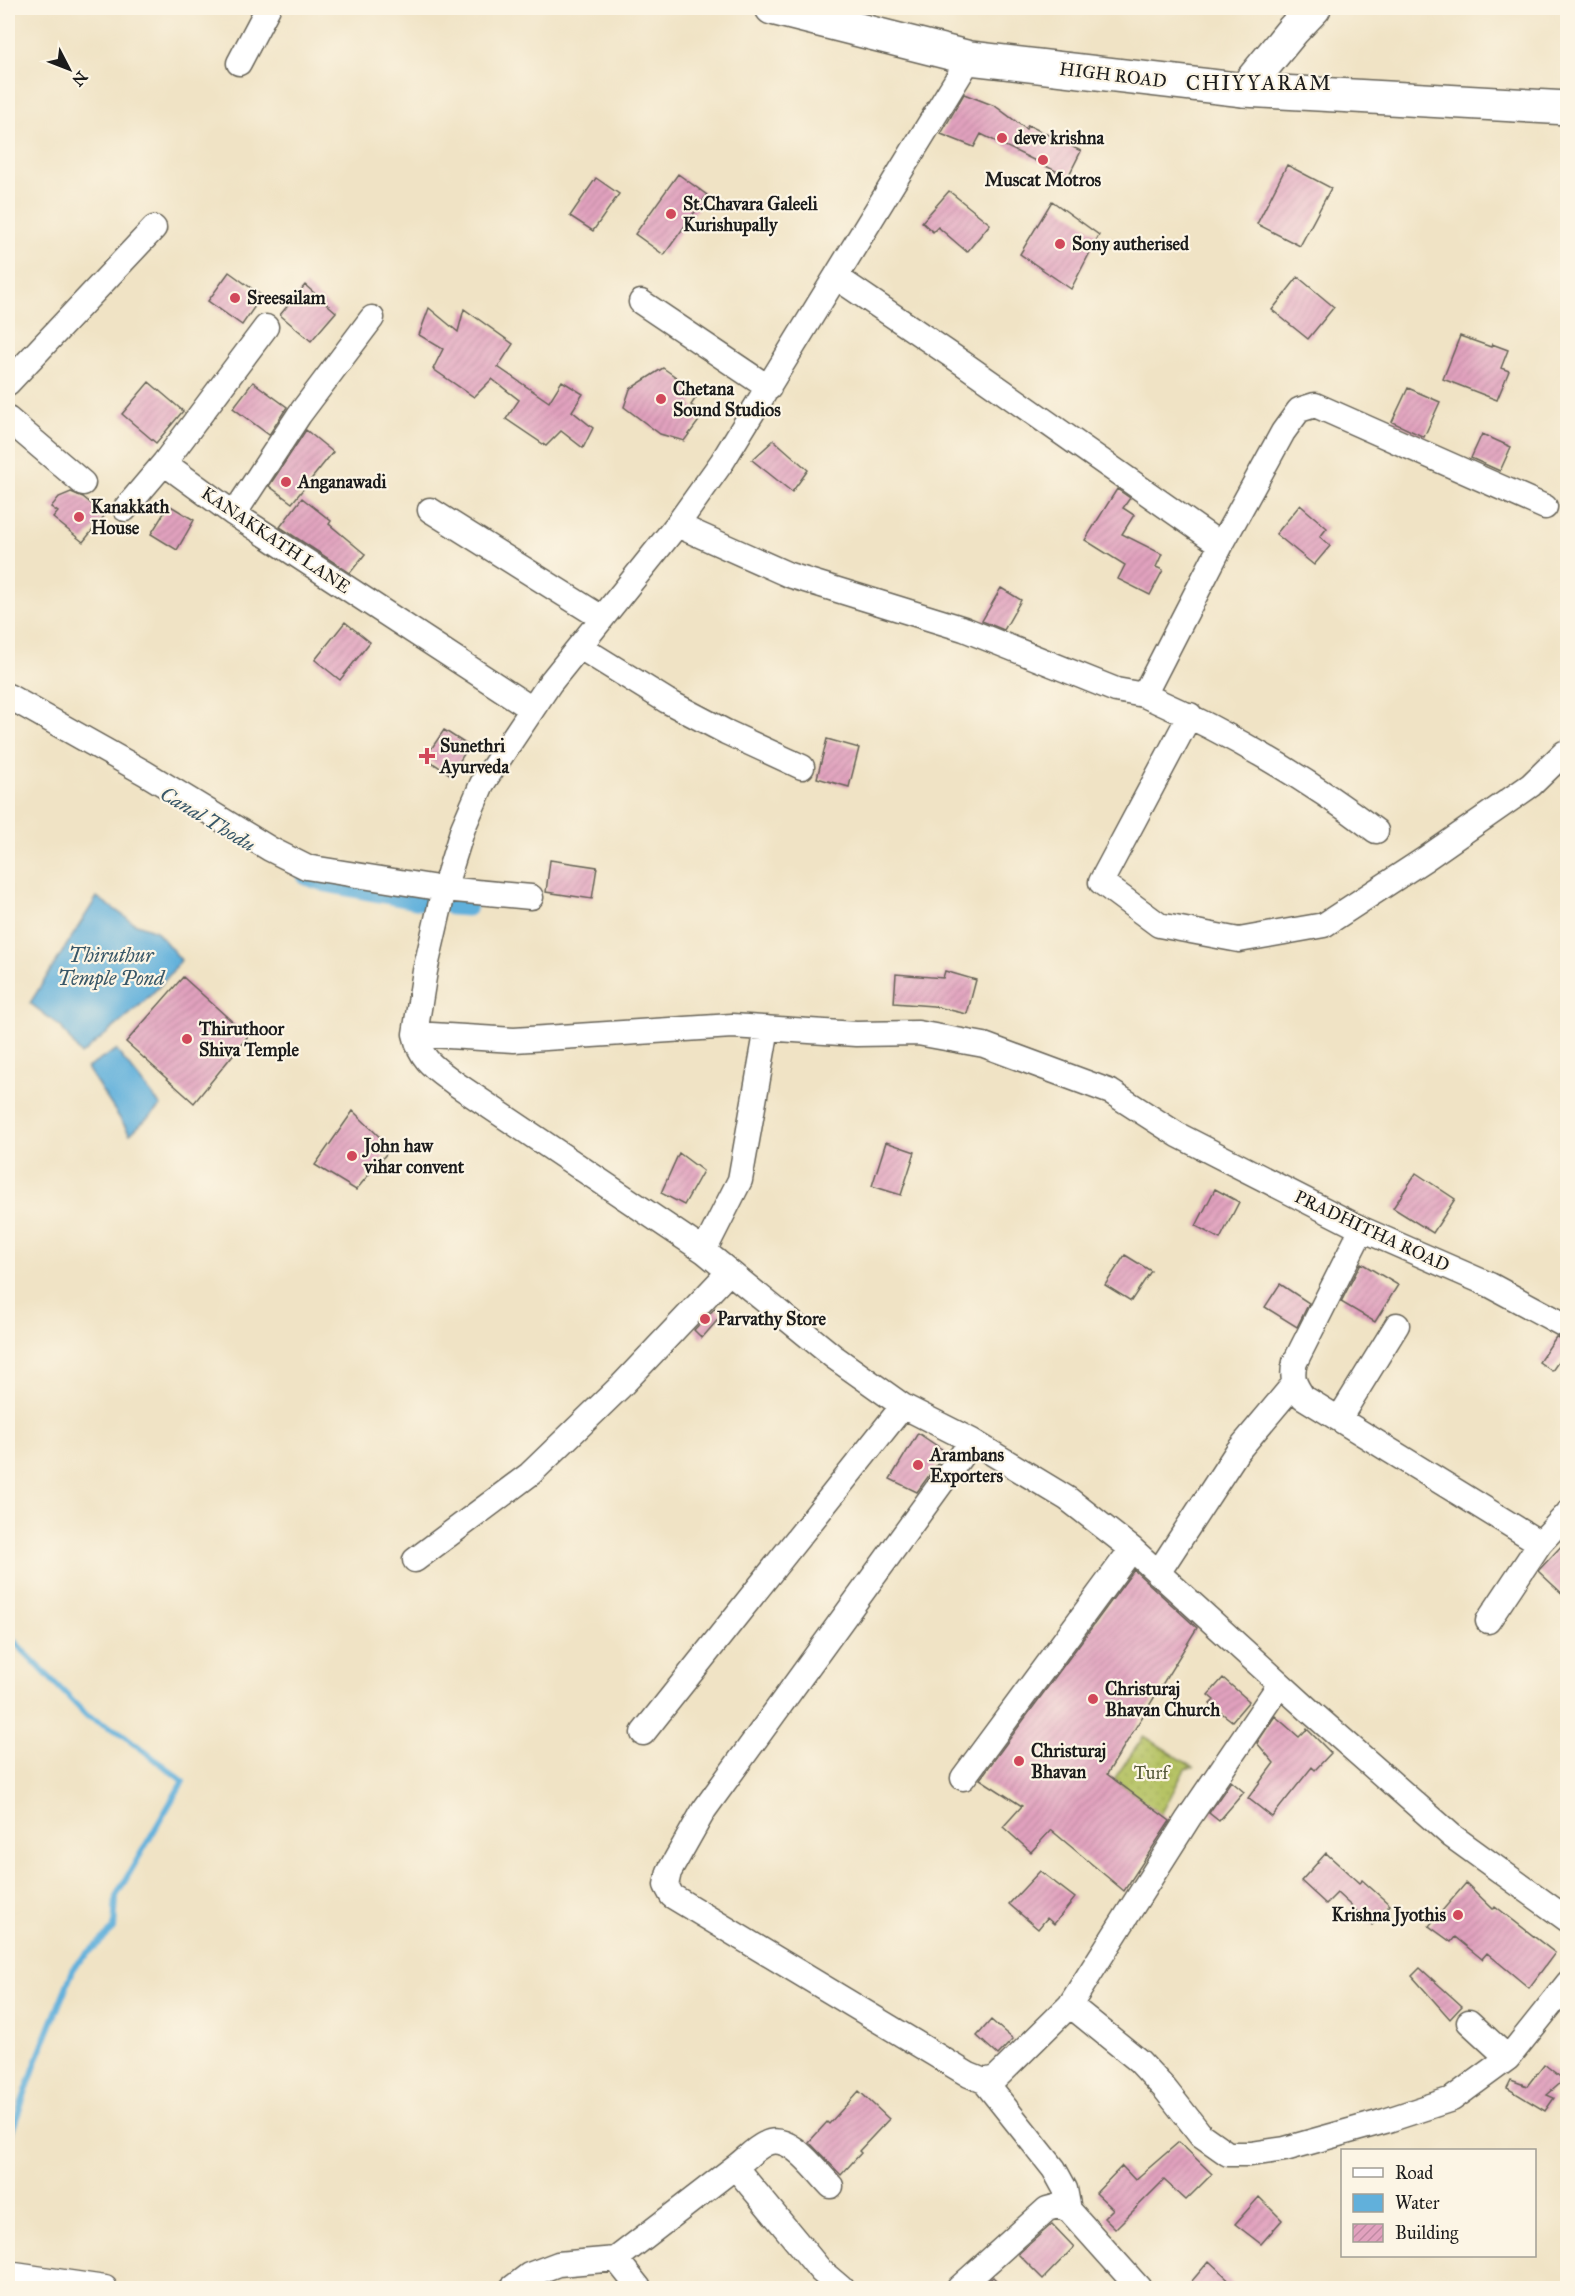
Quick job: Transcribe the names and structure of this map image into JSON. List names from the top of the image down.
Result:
{
  "streets": {
    "main road": ["HIGH ROAD"],
    "street": ["KANAKKATH LANE", "PRADHITHA ROAD"]
  },
  "districts": ["CHIYYARAM"],
  "water": ["Canal Thodu", "Thiruthur Temple Pond"],
  "parks": ["Turf"],
  "places": {
    "other": [
      "deve krishna",
      "Muscat Motros",
      "St.Chavara Galeeli Kurishupally",
      "Sony autherised",
      "Sreesailam",
      "Chetana Sound Studios",
      "Anganawadi",
      "Kanakkath House",
      "Thiruthoor Shiva Temple",
      "John haw vihar convent",
      "Parvathy Store",
      "Arambans Exporters",
      "Christuraj Bhavan Church",
      "Christuraj Bhavan",
      "Krishna Jyothis"
    ],
    "health": ["Sunethri Ayurveda"]
  },
  "legend": ["Road", "Water", "Building"],
  "north": "bottom right"
}
